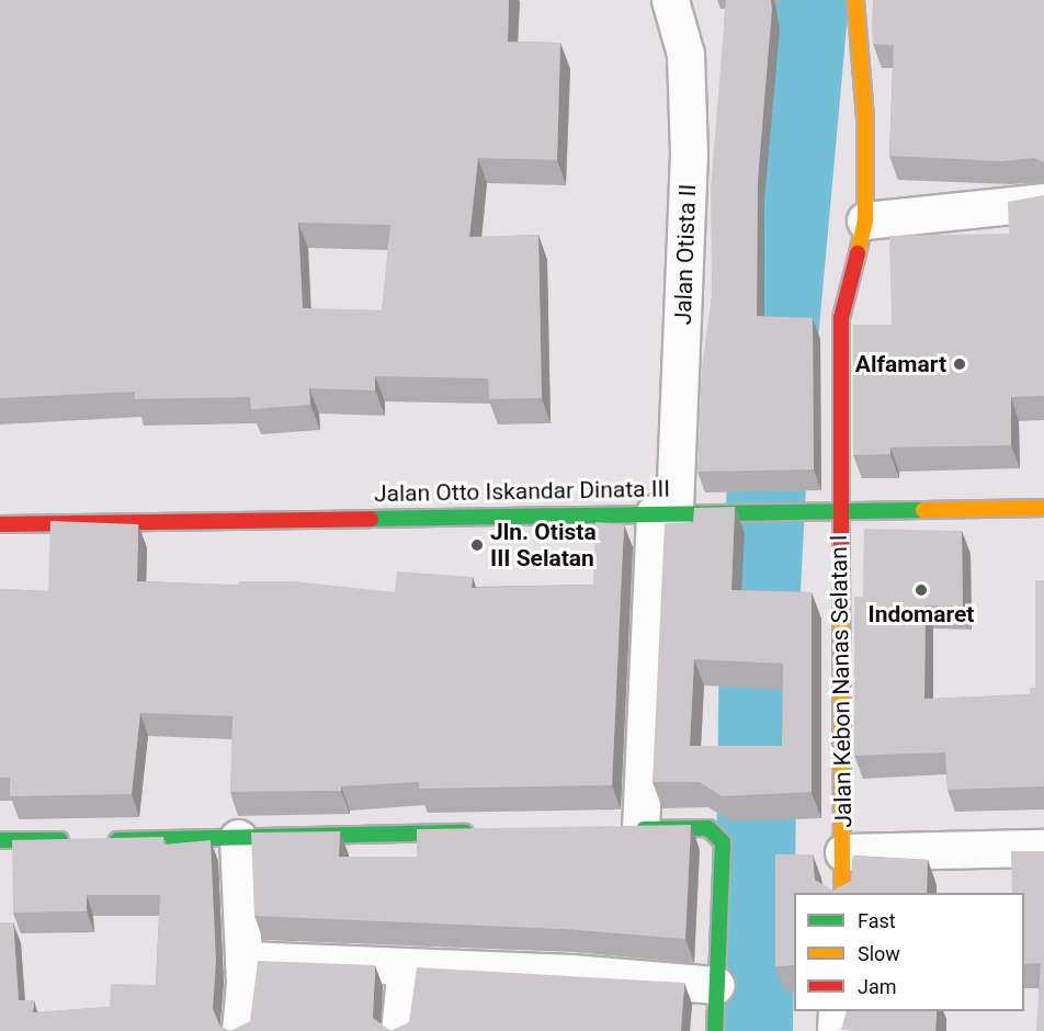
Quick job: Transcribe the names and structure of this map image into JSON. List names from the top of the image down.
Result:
{
  "streets": {
    "street": ["Jalan Otista II", "Jalan Otto Iskandar Dinata III", "Jalan Kebon Nanas Selatan I"]
  },
  "crossings": [
    ["Jalan Otista II", "Jalan Otto Iskandar Dinata III"],
    ["Jalan Otto Iskandar Dinata III", "Jalan Kebon Nanas Selatan I"]
  ],
  "places": ["Alfamart", "Jln. Otista III Selatan", "Indomaret"],
  "legend": ["Fast", "Slow", "Jam"]
}
